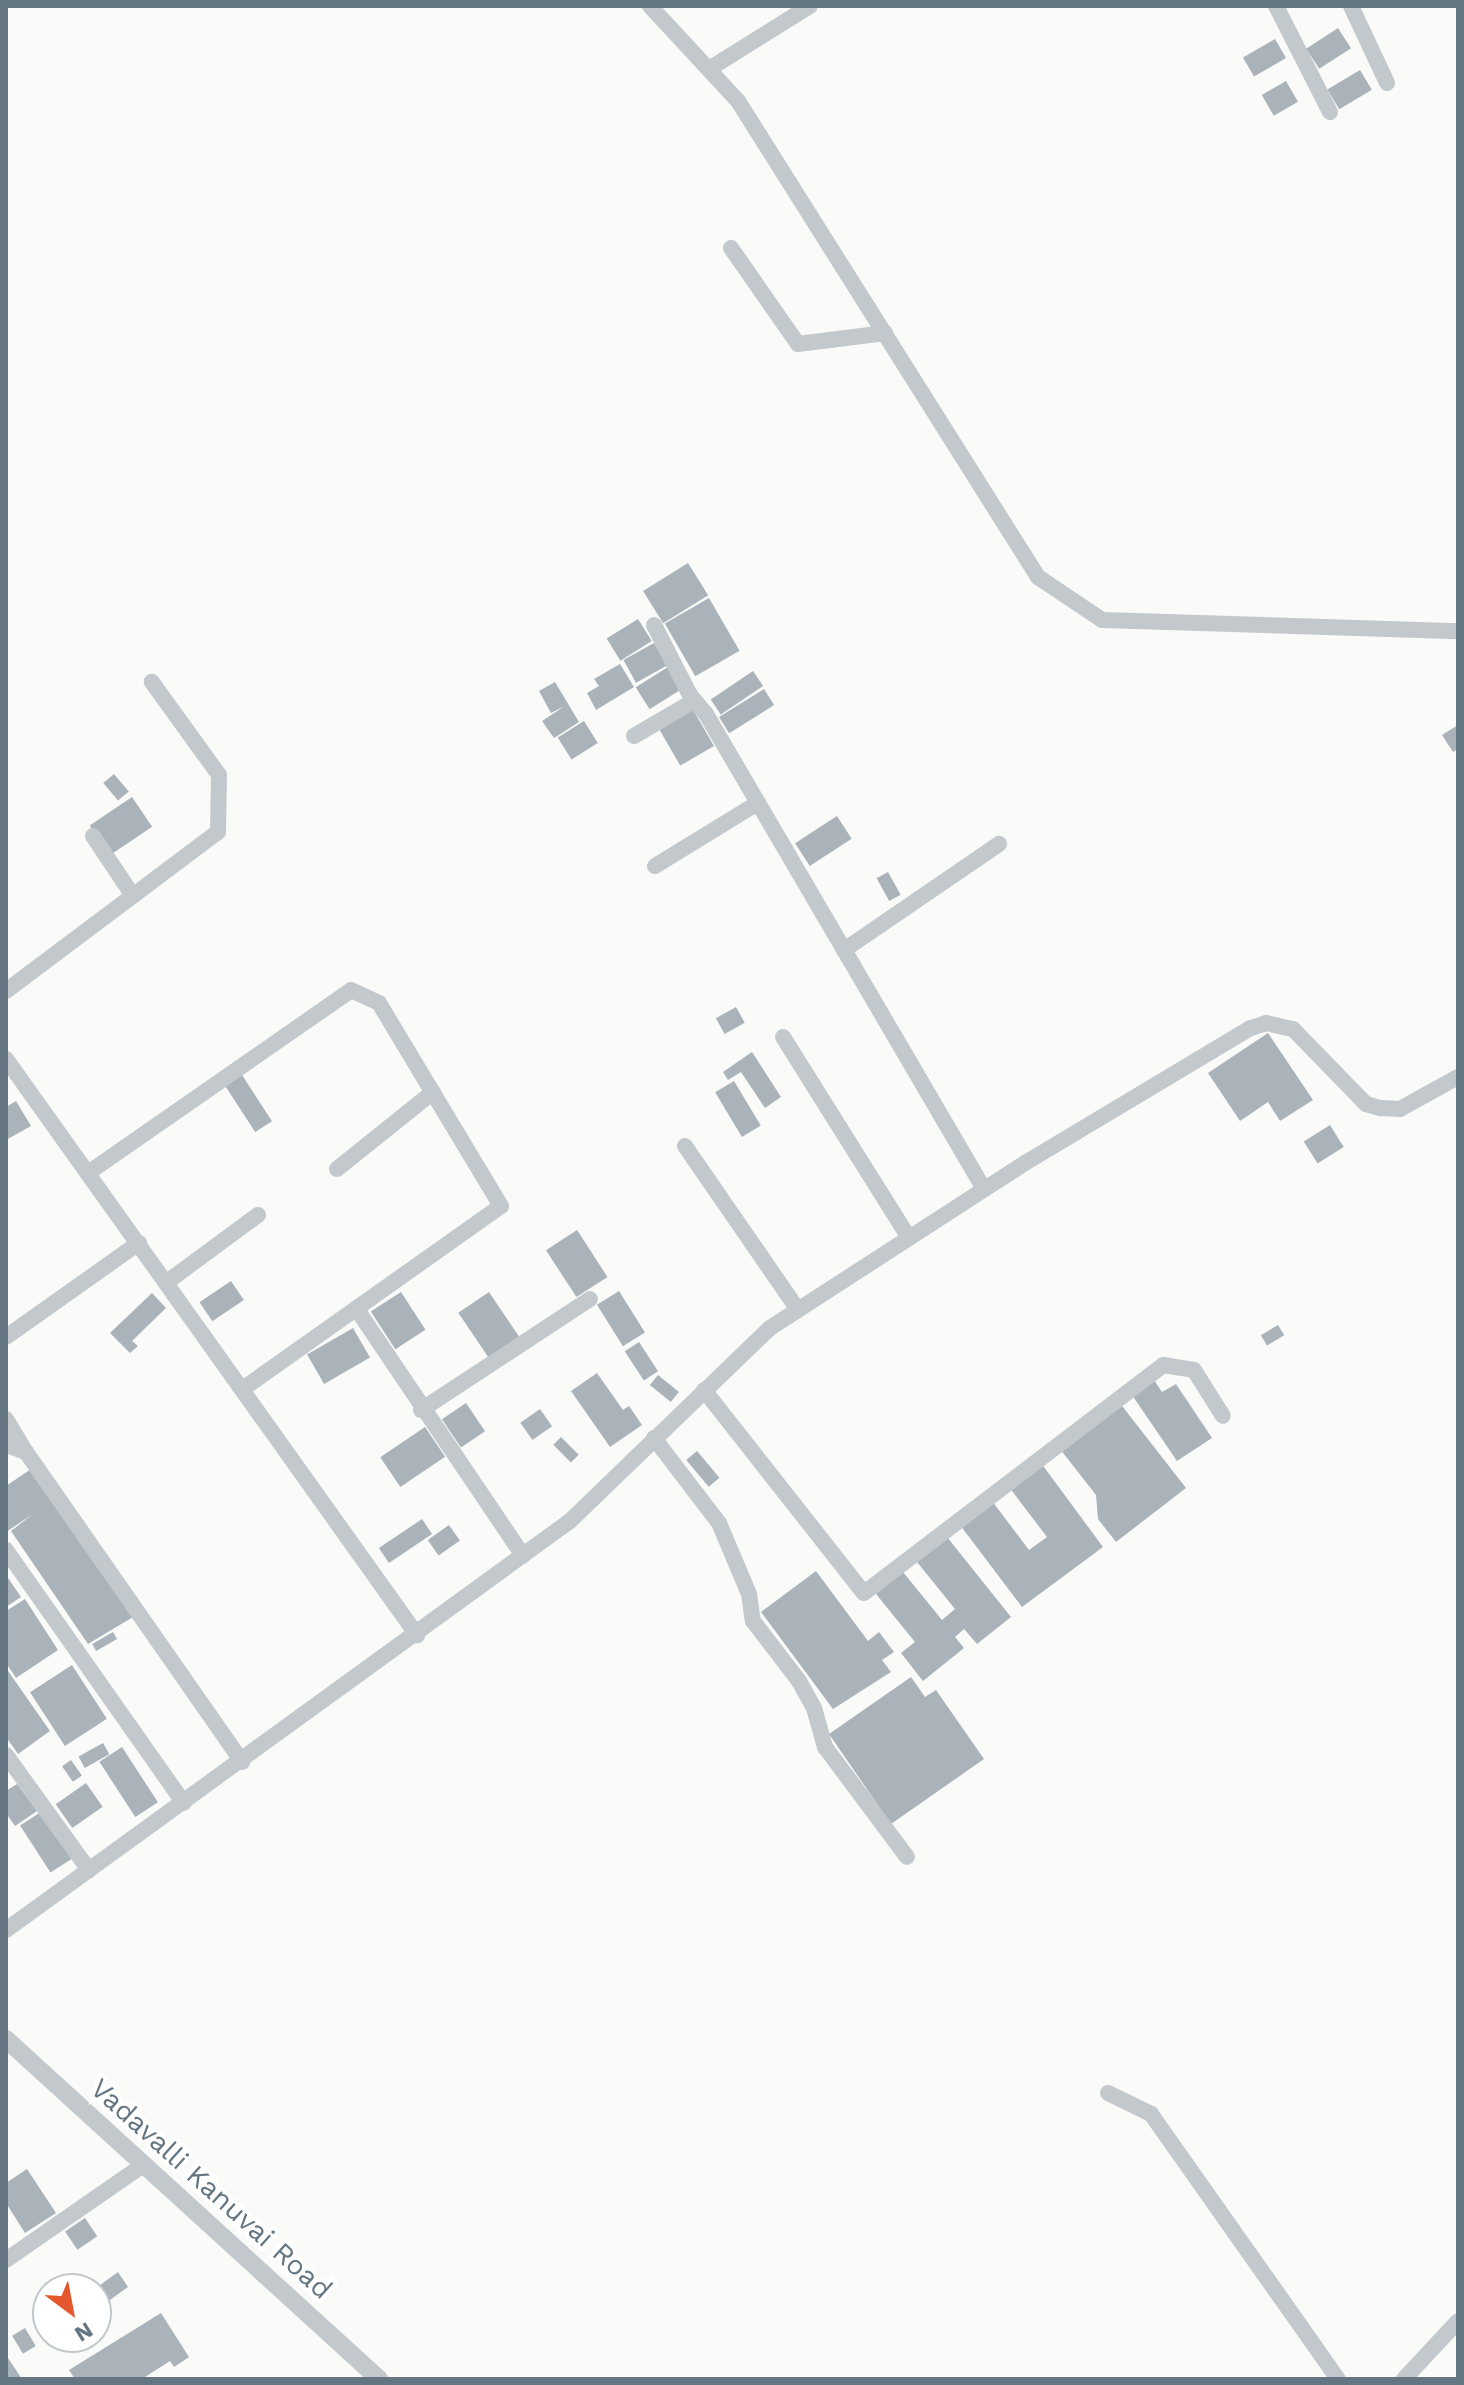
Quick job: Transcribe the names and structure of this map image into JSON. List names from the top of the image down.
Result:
{
  "streets": {
    "street": ["Vadavalli Kanuvai Road"]
  },
  "north": "bottom right"
}
